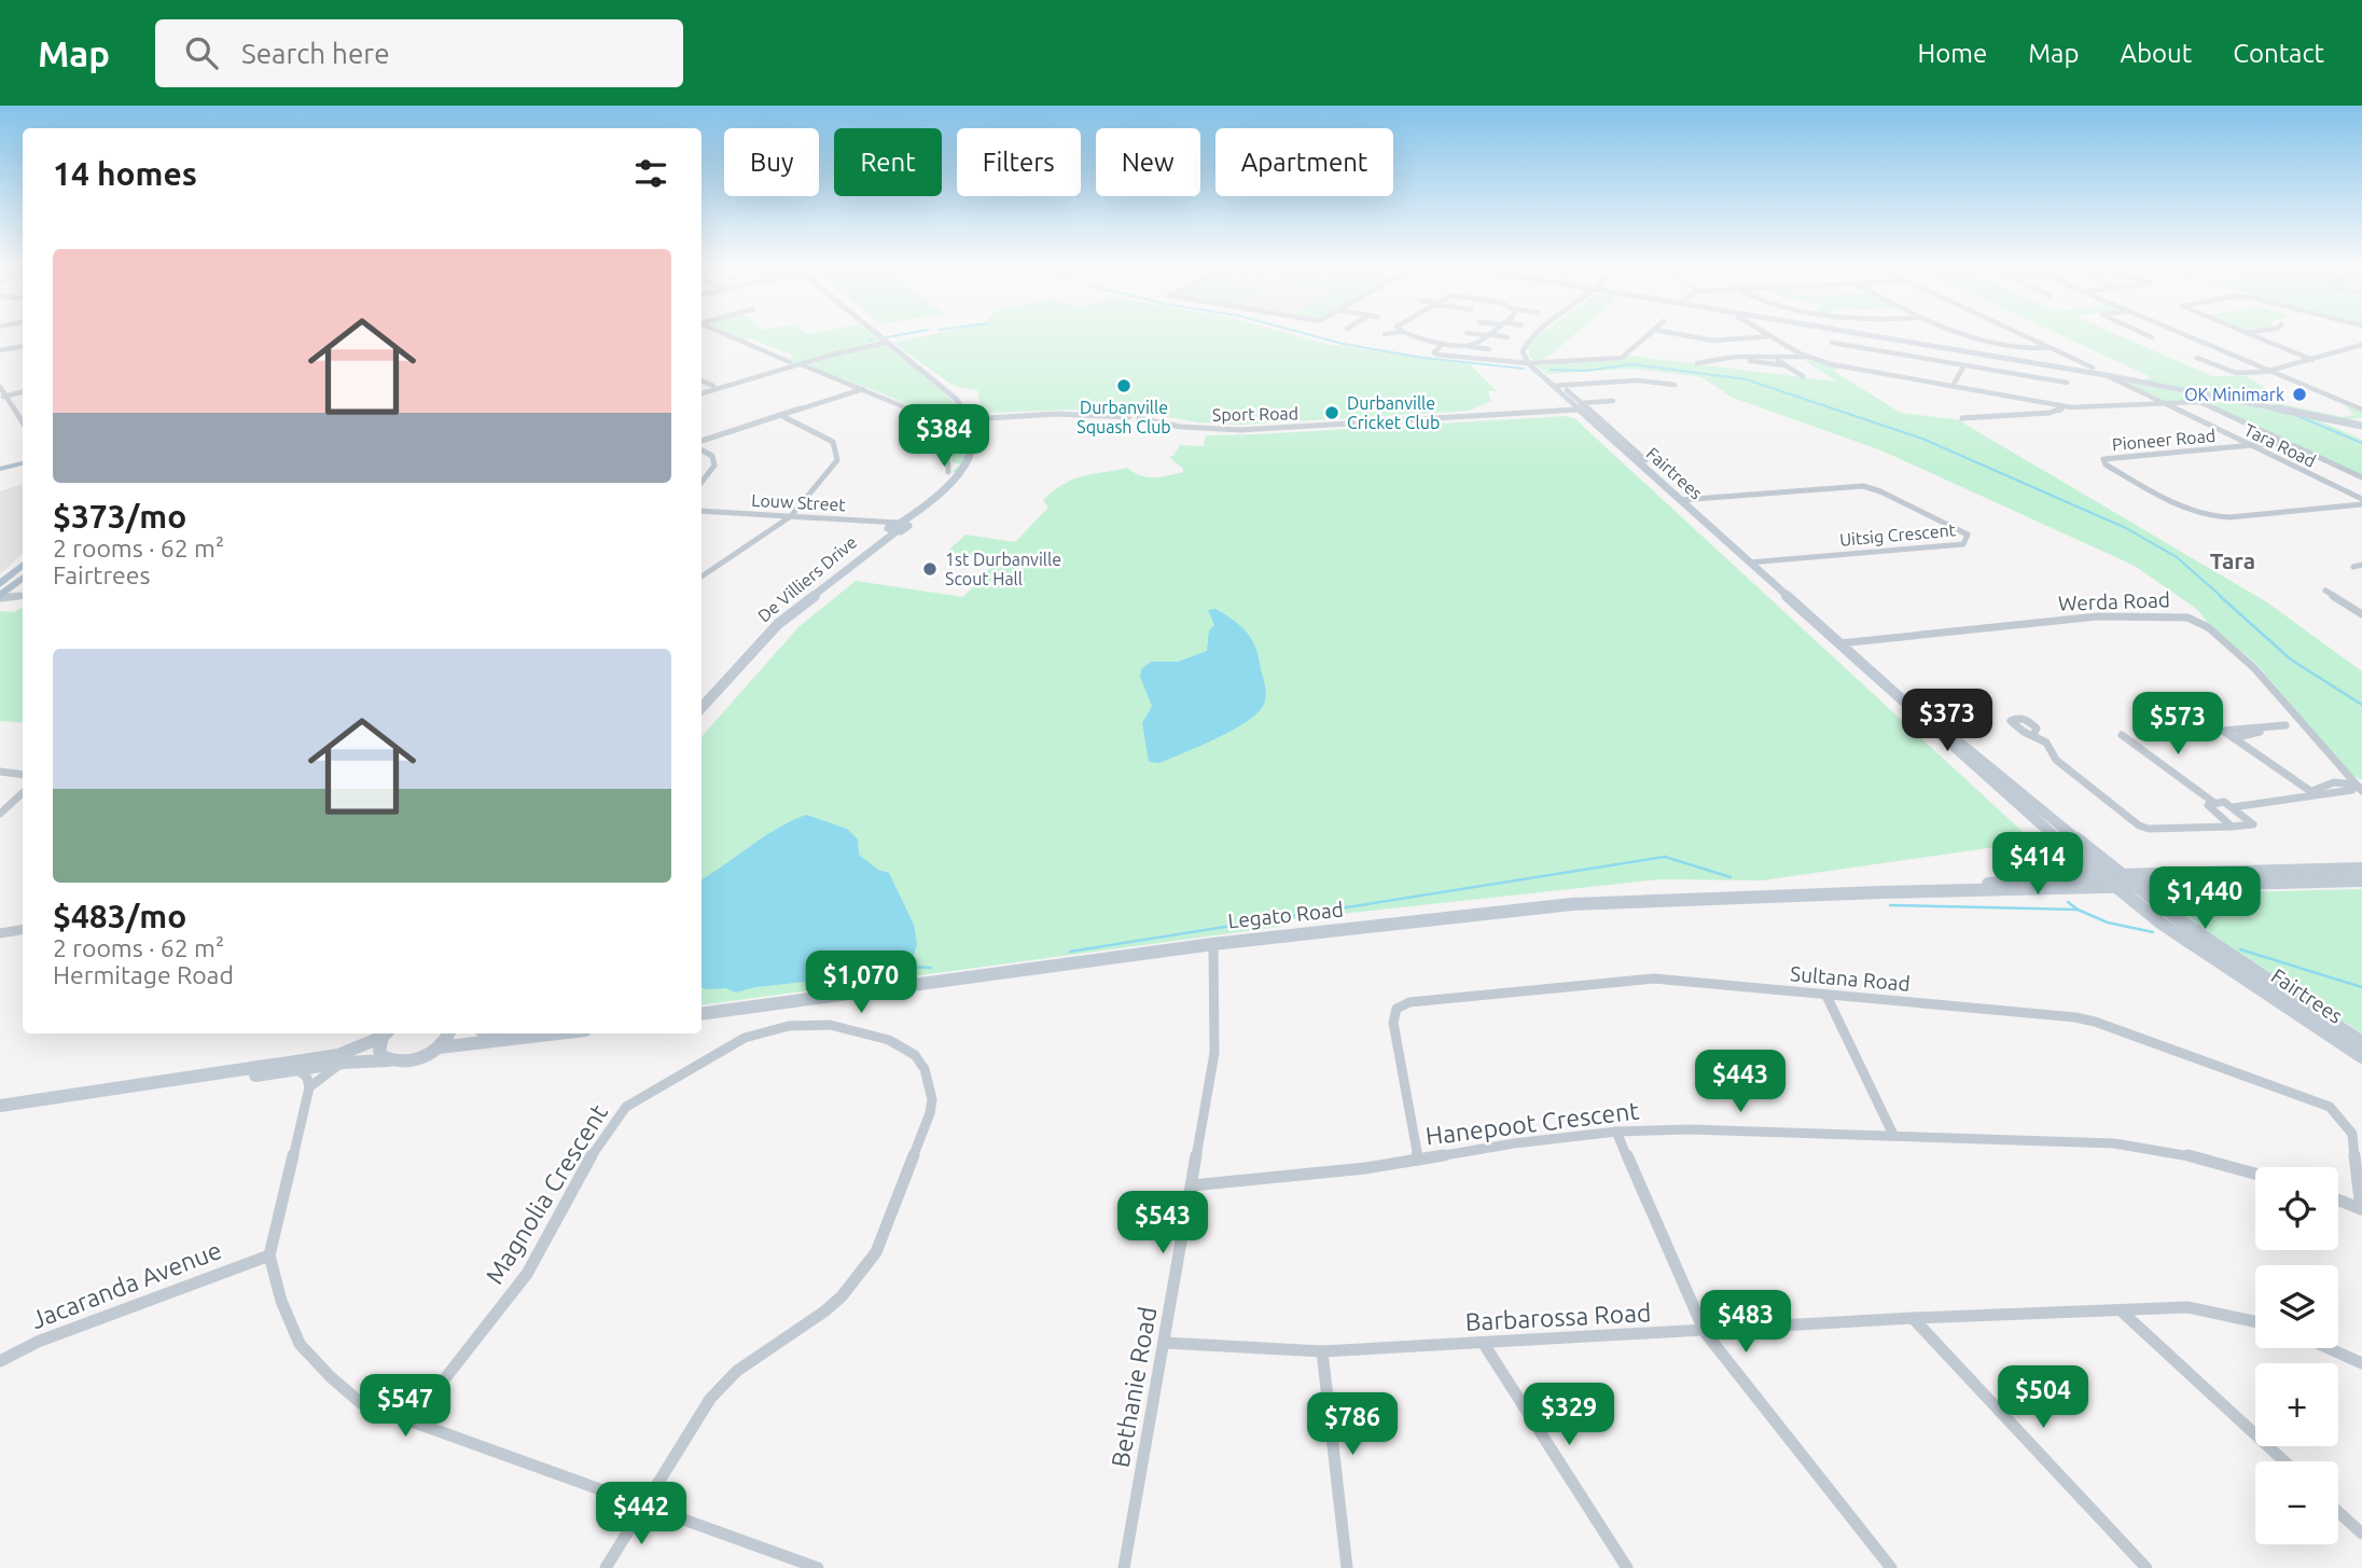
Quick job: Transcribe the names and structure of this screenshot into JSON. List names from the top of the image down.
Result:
{
  "streets": {
    "main road": ["Fairtrees", "De Villiers Drive", "Legato Road"],
    "street": [
      "Sport Road",
      "Pioneer Road",
      "Tara Road",
      "Louw Street",
      "Uitsig Crescent",
      "Werda Road",
      "Sultana Road",
      "Hanepoot Crescent",
      "Magnolia Crescent",
      "Jacaranda Avenue",
      "Barbarossa Road",
      "Bethanie Road"
    ]
  },
  "crossings": [
    ["Sport Road", "Fairtrees"],
    ["Sport Road", "De Villiers Drive"],
    ["Pioneer Road", "Tara Road"],
    ["Fairtrees", "Uitsig Crescent"],
    ["Fairtrees", "Werda Road"],
    ["Fairtrees", "Legato Road"],
    ["Louw Street", "De Villiers Drive"],
    ["Legato Road", "Bethanie Road"],
    ["Sultana Road", "Hanepoot Crescent"],
    ["Hanepoot Crescent", "Bethanie Road"],
    ["Barbarossa Road", "Bethanie Road"]
  ],
  "districts": ["Tara"],
  "places": [
    "Durbanville Squash Club",
    "OK Minimark",
    "Durbanville Cricket Club",
    "1st Durbanville Scout Hall"
  ],
  "page": {
    "header": "Map",
    "search": "Search here",
    "nav": [
      "Home",
      "Map",
      "About",
      "Contact"
    ],
    "chip": [
      "Buy",
      "Rent",
      "Filters",
      "New",
      "Apartment"
    ],
    "heading": "14 homes",
    "list": [
      {
        "name": "$373/mo",
        "note": "2 rooms · 62 m² · Fairtrees"
      },
      {
        "name": "$483/mo",
        "note": "2 rooms · 62 m² · Hermitage Road"
      }
    ],
    "price": [
      "$384",
      "$373",
      "$573",
      "$414",
      "$1,440",
      "$1,070",
      "$443",
      "$543",
      "$483",
      "$504",
      "$547",
      "$329",
      "$786",
      "$442"
    ],
    "map_buttons": ["+", "−"]
  }
}
